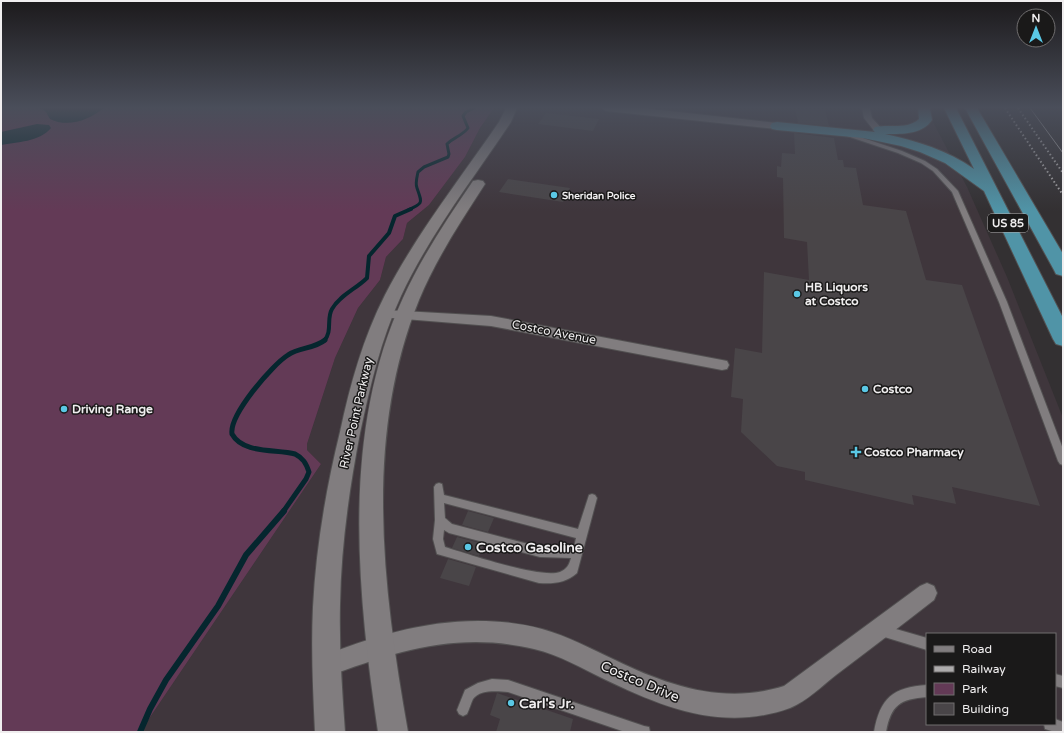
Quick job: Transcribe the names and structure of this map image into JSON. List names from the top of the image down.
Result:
{
  "streets": {
    "highway": ["US 85"],
    "street": ["Costco Avenue", "River Point Parkway", "Costco Drive"]
  },
  "crossings": [
    ["Costco Avenue", "River Point Parkway"],
    ["River Point Parkway", "Costco Drive"]
  ],
  "places": {
    "other": [
      "Sheridan Police",
      "HB Liquors at Costco",
      "Costco",
      "Driving Range",
      "Costco Gasoline",
      "Carl's Jr."
    ],
    "health": ["Costco Pharmacy"]
  },
  "legend": [
    "Road",
    "Railway",
    "Park",
    "Building"
  ],
  "north": "top"
}
